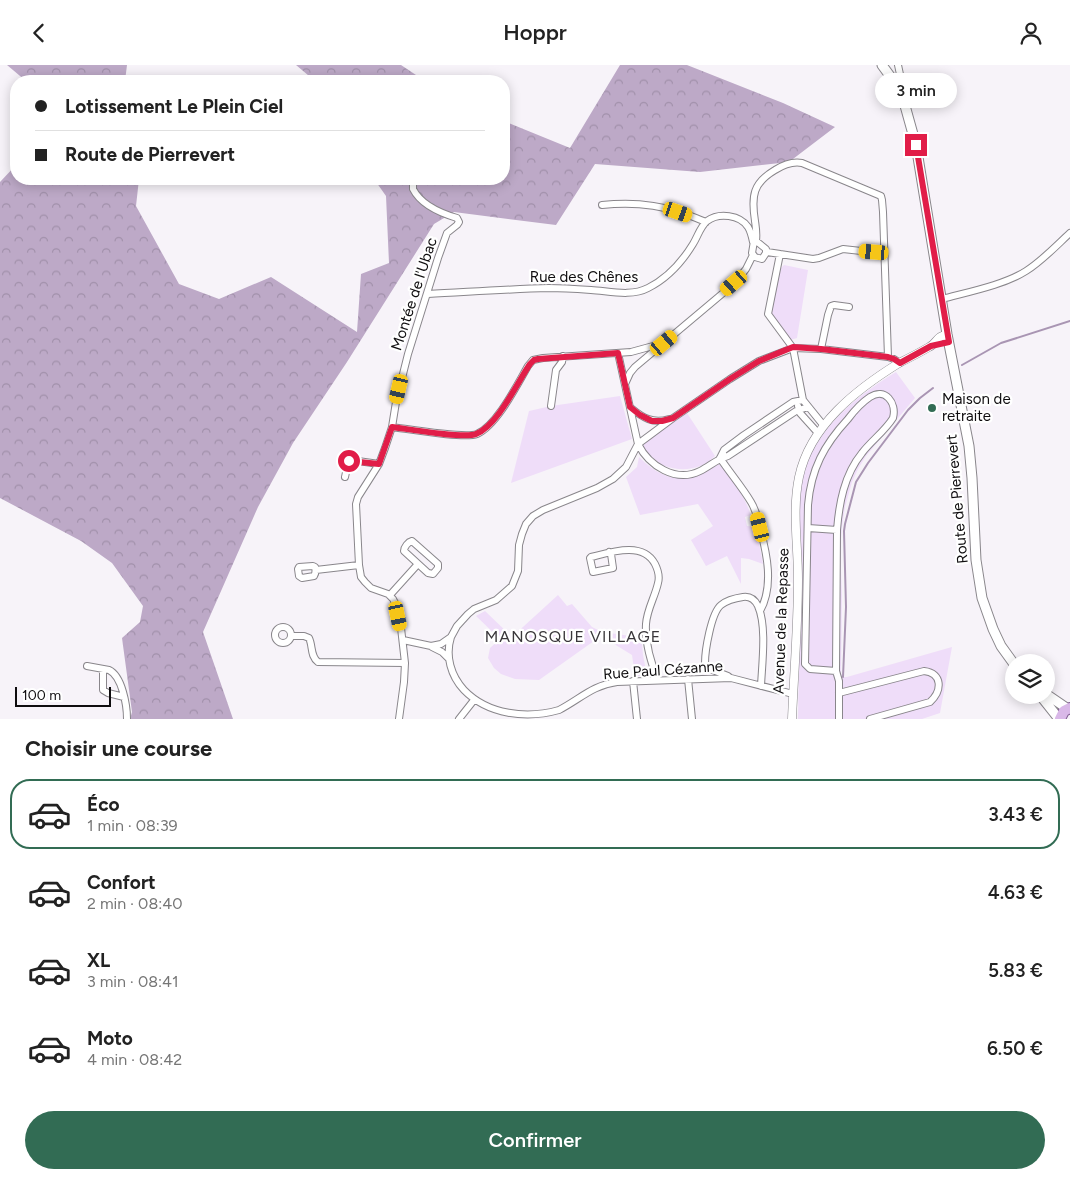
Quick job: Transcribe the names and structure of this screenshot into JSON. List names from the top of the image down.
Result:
{
  "streets": {
    "main road": ["Route de Pierrevert"],
    "street": [
      "Rue des Chênes",
      "Montée de l'Ubac",
      "Avenue de la Repasse",
      "Rue Paul Cézanne"
    ]
  },
  "crossings": [
    ["Rue des Chênes", "Montée de l'Ubac"],
    ["Route de Pierrevert", "Avenue de la Repasse"],
    ["Avenue de la Repasse", "Rue Paul Cézanne"]
  ],
  "districts": ["MANOSQUE VILLAGE"],
  "places": ["Maison de retraite"],
  "scale_bar": "100 m",
  "page": {
    "header": "Hoppr",
    "bubble": "3 min",
    "banner": ["Lotissement Le Plein Ciel", "Route de Pierrevert"],
    "scale": "100 m",
    "heading": "Choisir une course",
    "list": [
      {
        "name": "Éco",
        "note": "1 min · 08:39",
        "value": "3.43 €"
      },
      {
        "name": "Confort",
        "note": "2 min · 08:40",
        "value": "4.63 €"
      },
      {
        "name": "XL",
        "note": "3 min · 08:41",
        "value": "5.83 €"
      },
      {
        "name": "Moto",
        "note": "4 min · 08:42",
        "value": "6.50 €"
      }
    ],
    "buttons": "Confirmer"
  }
}
